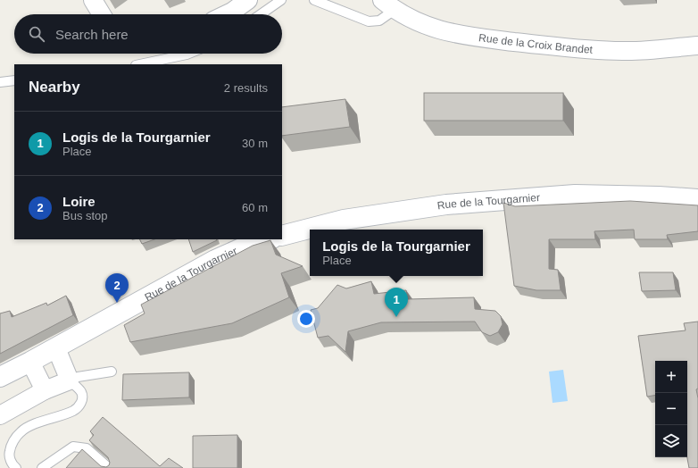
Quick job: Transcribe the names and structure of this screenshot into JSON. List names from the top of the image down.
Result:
{
  "streets": {
    "street": ["Rue de la Croix Brandet", "Rue de la Tourgarnier"]
  },
  "page": {
    "search": "Search here",
    "heading": ["Nearby", "2 results"],
    "list": [
      {
        "mark": "1",
        "name": "Logis de la Tourgarnier",
        "note": "Place",
        "value": "30 m"
      },
      {
        "mark": "2",
        "name": "Loire",
        "note": "Bus stop",
        "value": "60 m"
      }
    ],
    "popup": ["Logis de la Tourgarnier", "Place"],
    "pins": ["2", "1"],
    "map_buttons": ["+", "−"]
  }
}
